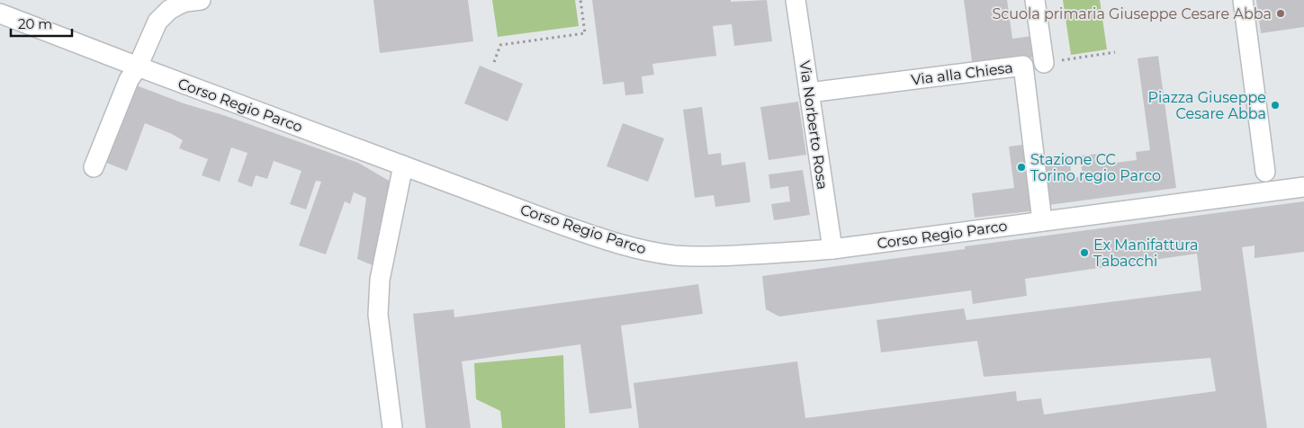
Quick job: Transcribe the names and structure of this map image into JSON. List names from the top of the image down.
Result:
{
  "streets": {
    "street": ["Via alla Chiesa", "Corso Regio Parco", "Via Norberto Rosa"]
  },
  "crossings": [
    ["Via alla Chiesa", "Corso Regio Parco"],
    ["Via alla Chiesa", "Via Norberto Rosa"],
    ["Corso Regio Parco", "Via Norberto Rosa"]
  ],
  "places": [
    "Scuola primaria Giuseppe Cesare Abba",
    "Piazza Giuseppe Cesare Abba",
    "Stazione CC Torino regio Parco",
    "Ex Manifattura Tabacchi"
  ],
  "scale_bar": "20 m"
}
